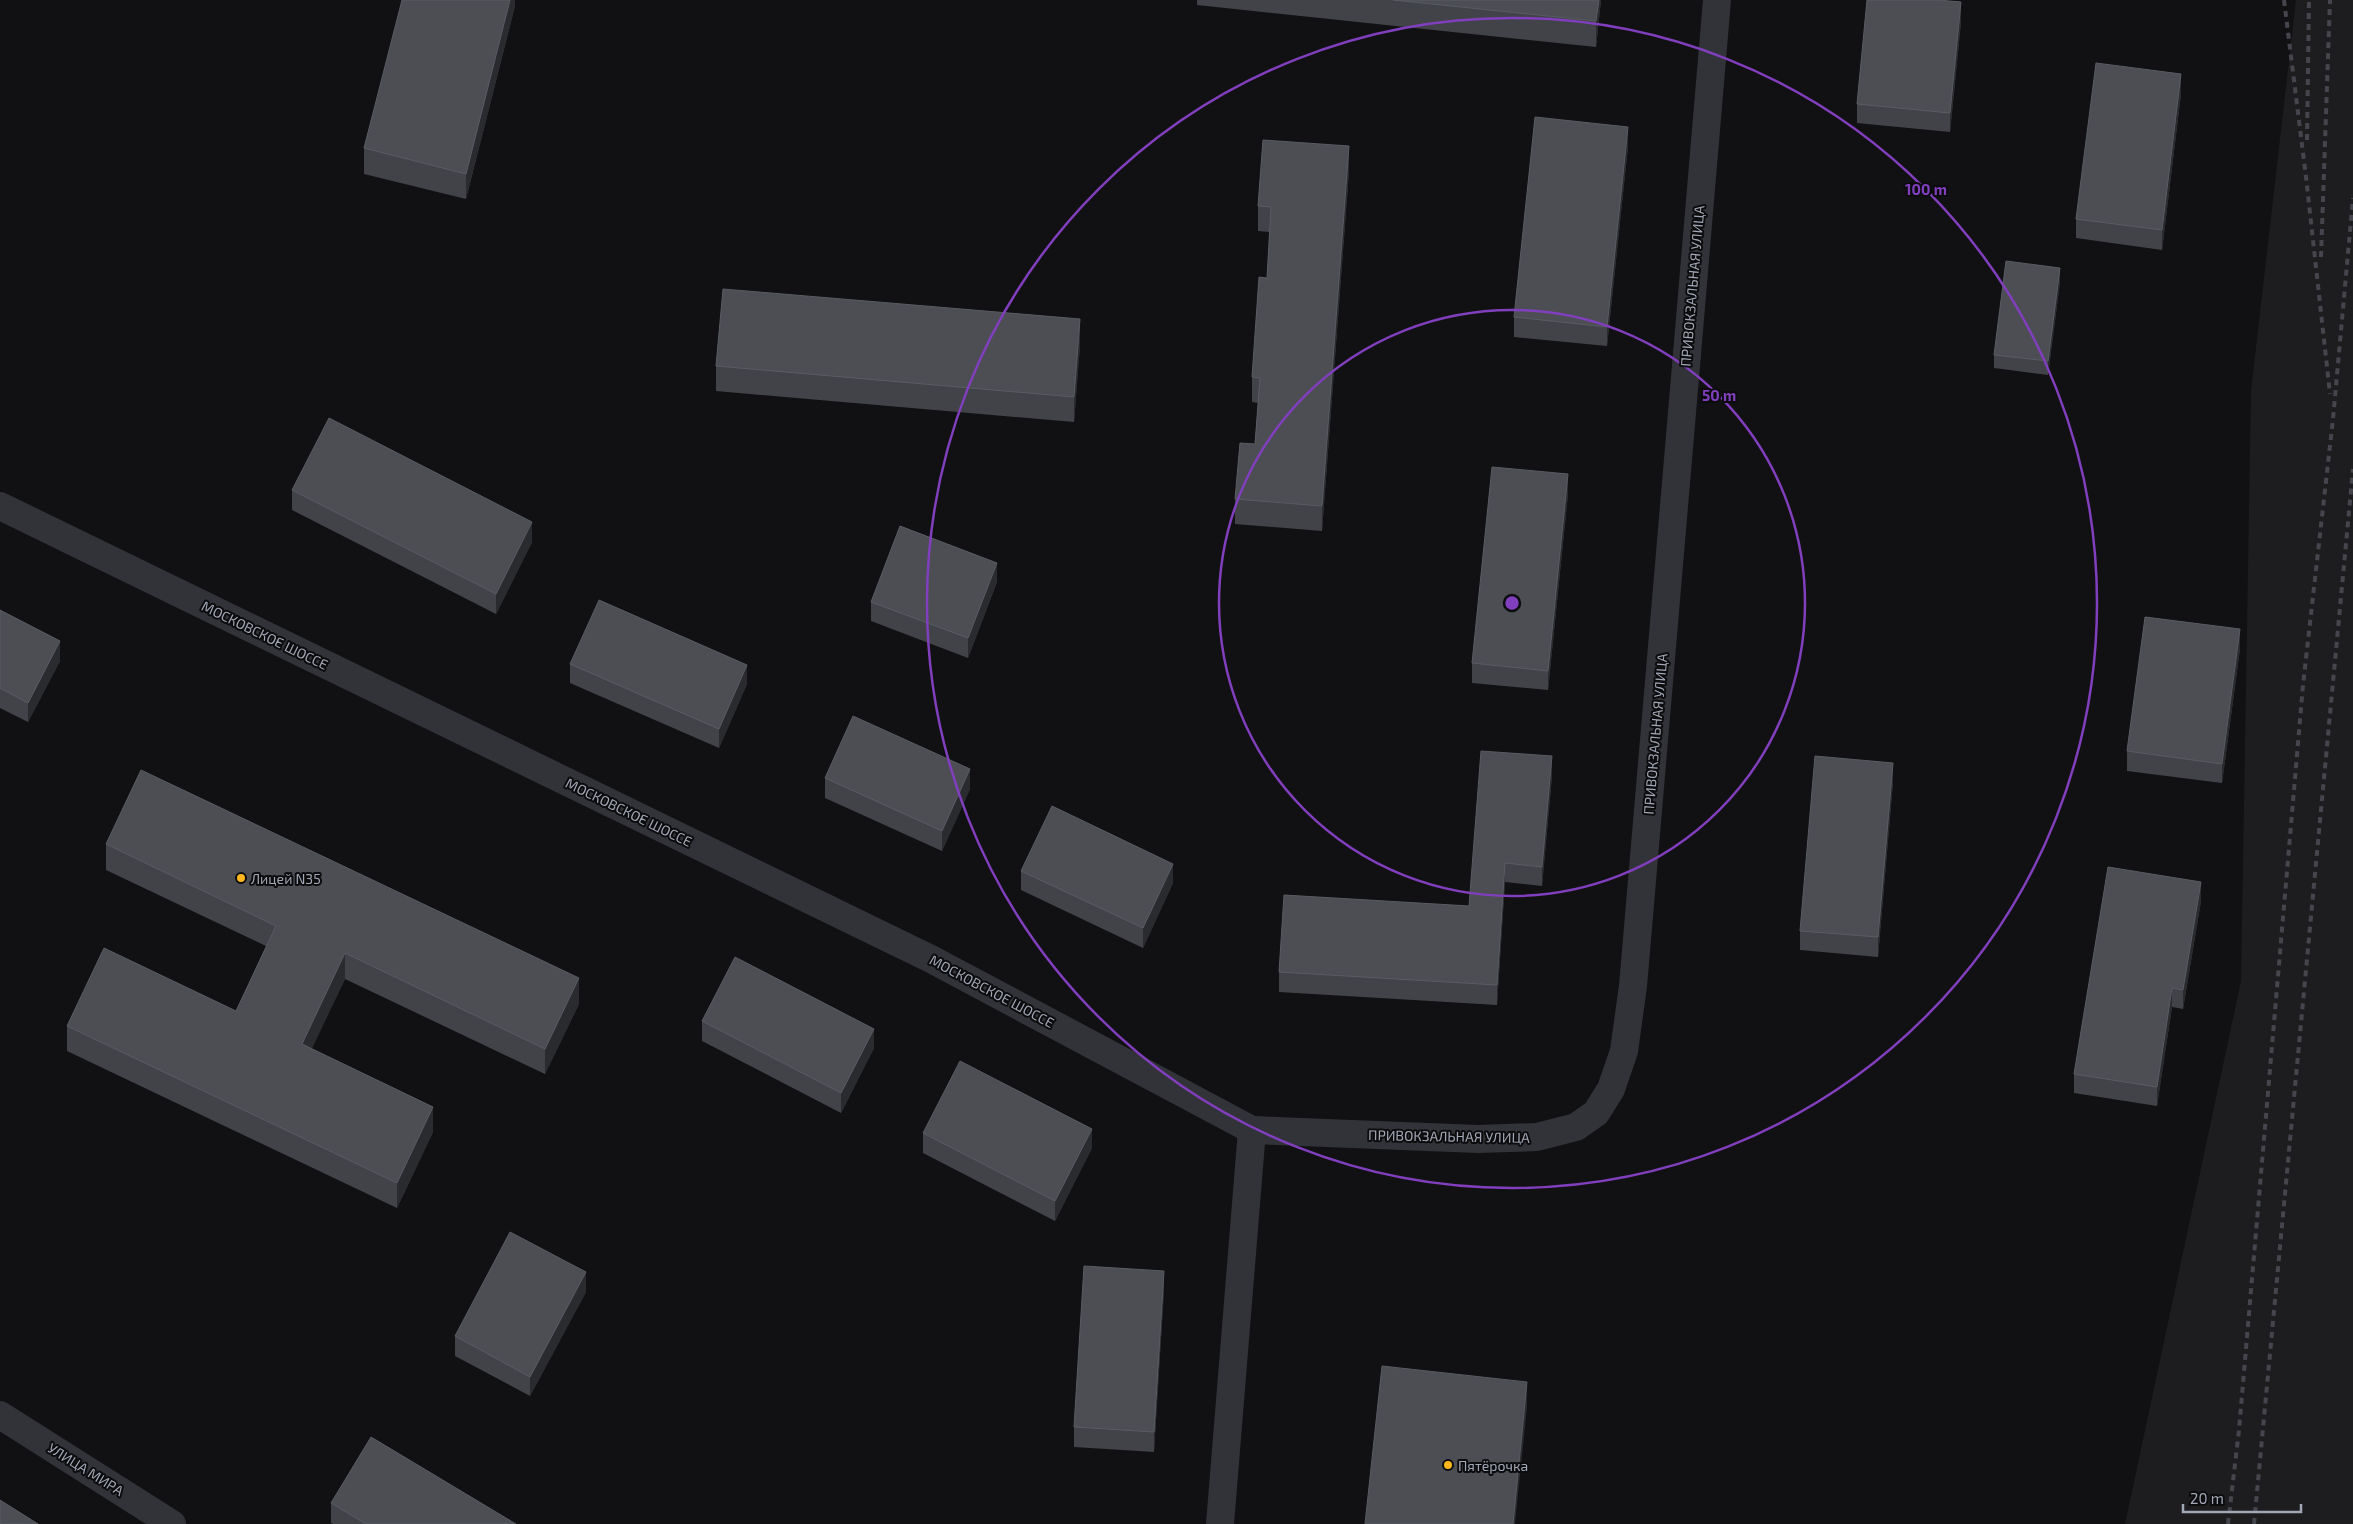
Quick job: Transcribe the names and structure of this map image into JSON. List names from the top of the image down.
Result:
{
  "streets": {
    "street": ["ПРИВОКЗАЛЬНАЯ УЛИЦА", "МОСКОВСКОЕ ШОССЕ", "УЛИЦА МИРА"]
  },
  "crossings": [
    ["ПРИВОКЗАЛЬНАЯ УЛИЦА", "МОСКОВСКОЕ ШОССЕ"]
  ],
  "places": ["Лицей N35", "Пятёрочка"],
  "scale_bar": "20 m",
  "rings": ["100 m", "50 m"]
}
